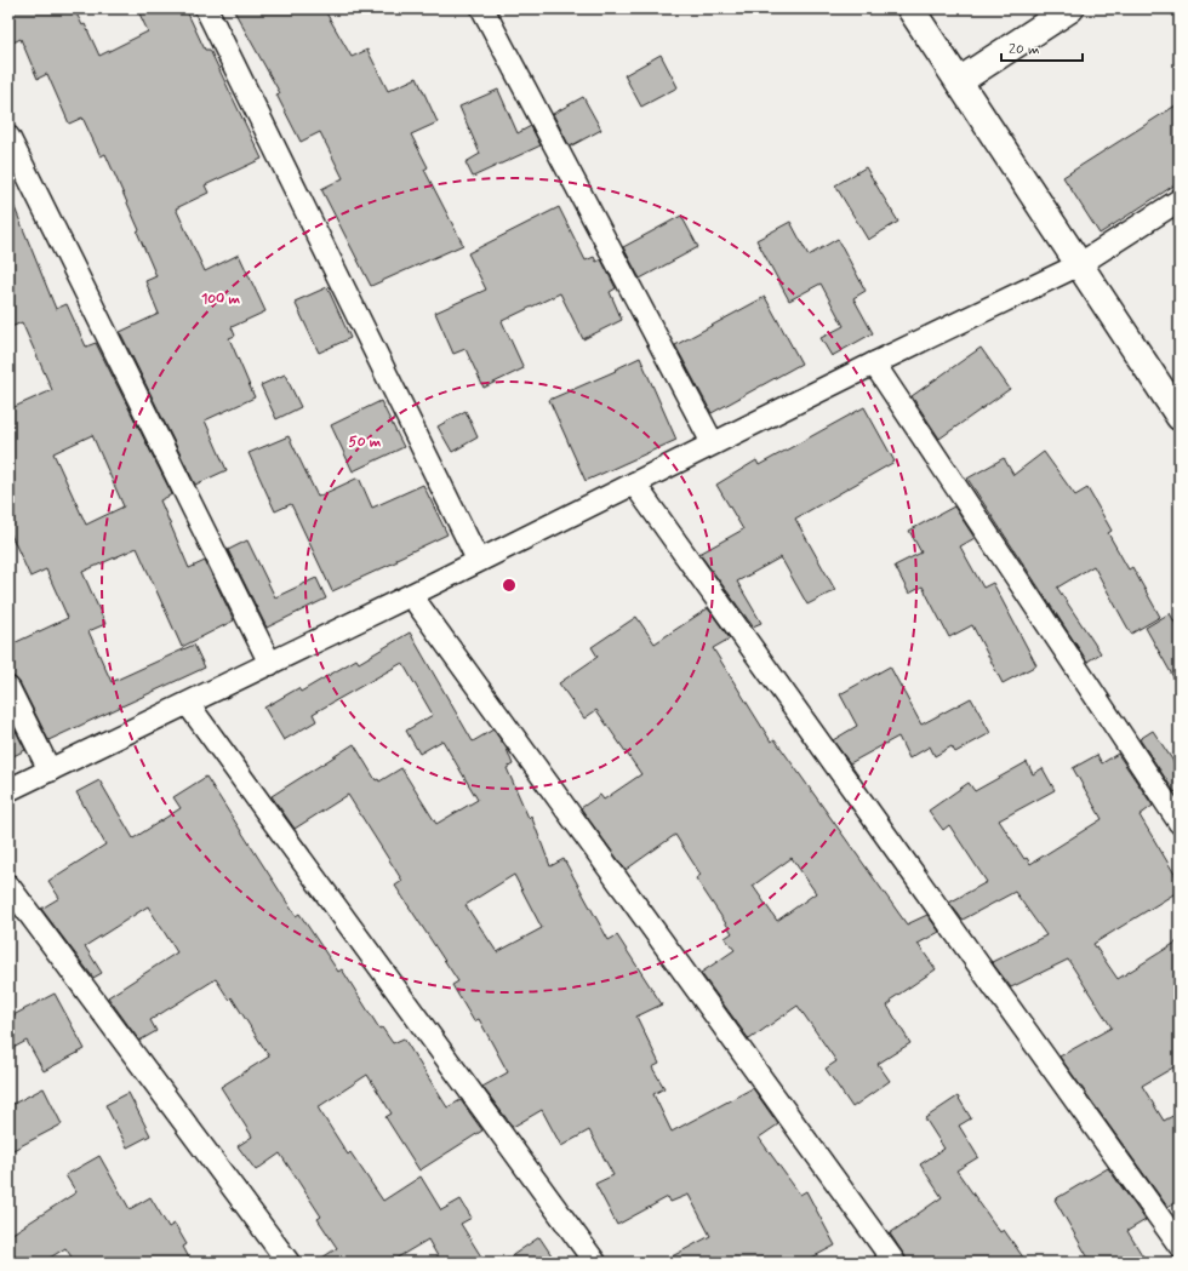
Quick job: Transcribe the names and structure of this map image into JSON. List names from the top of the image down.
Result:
{
  "scale_bar": "20 m",
  "rings": ["100 m", "50 m"]
}
